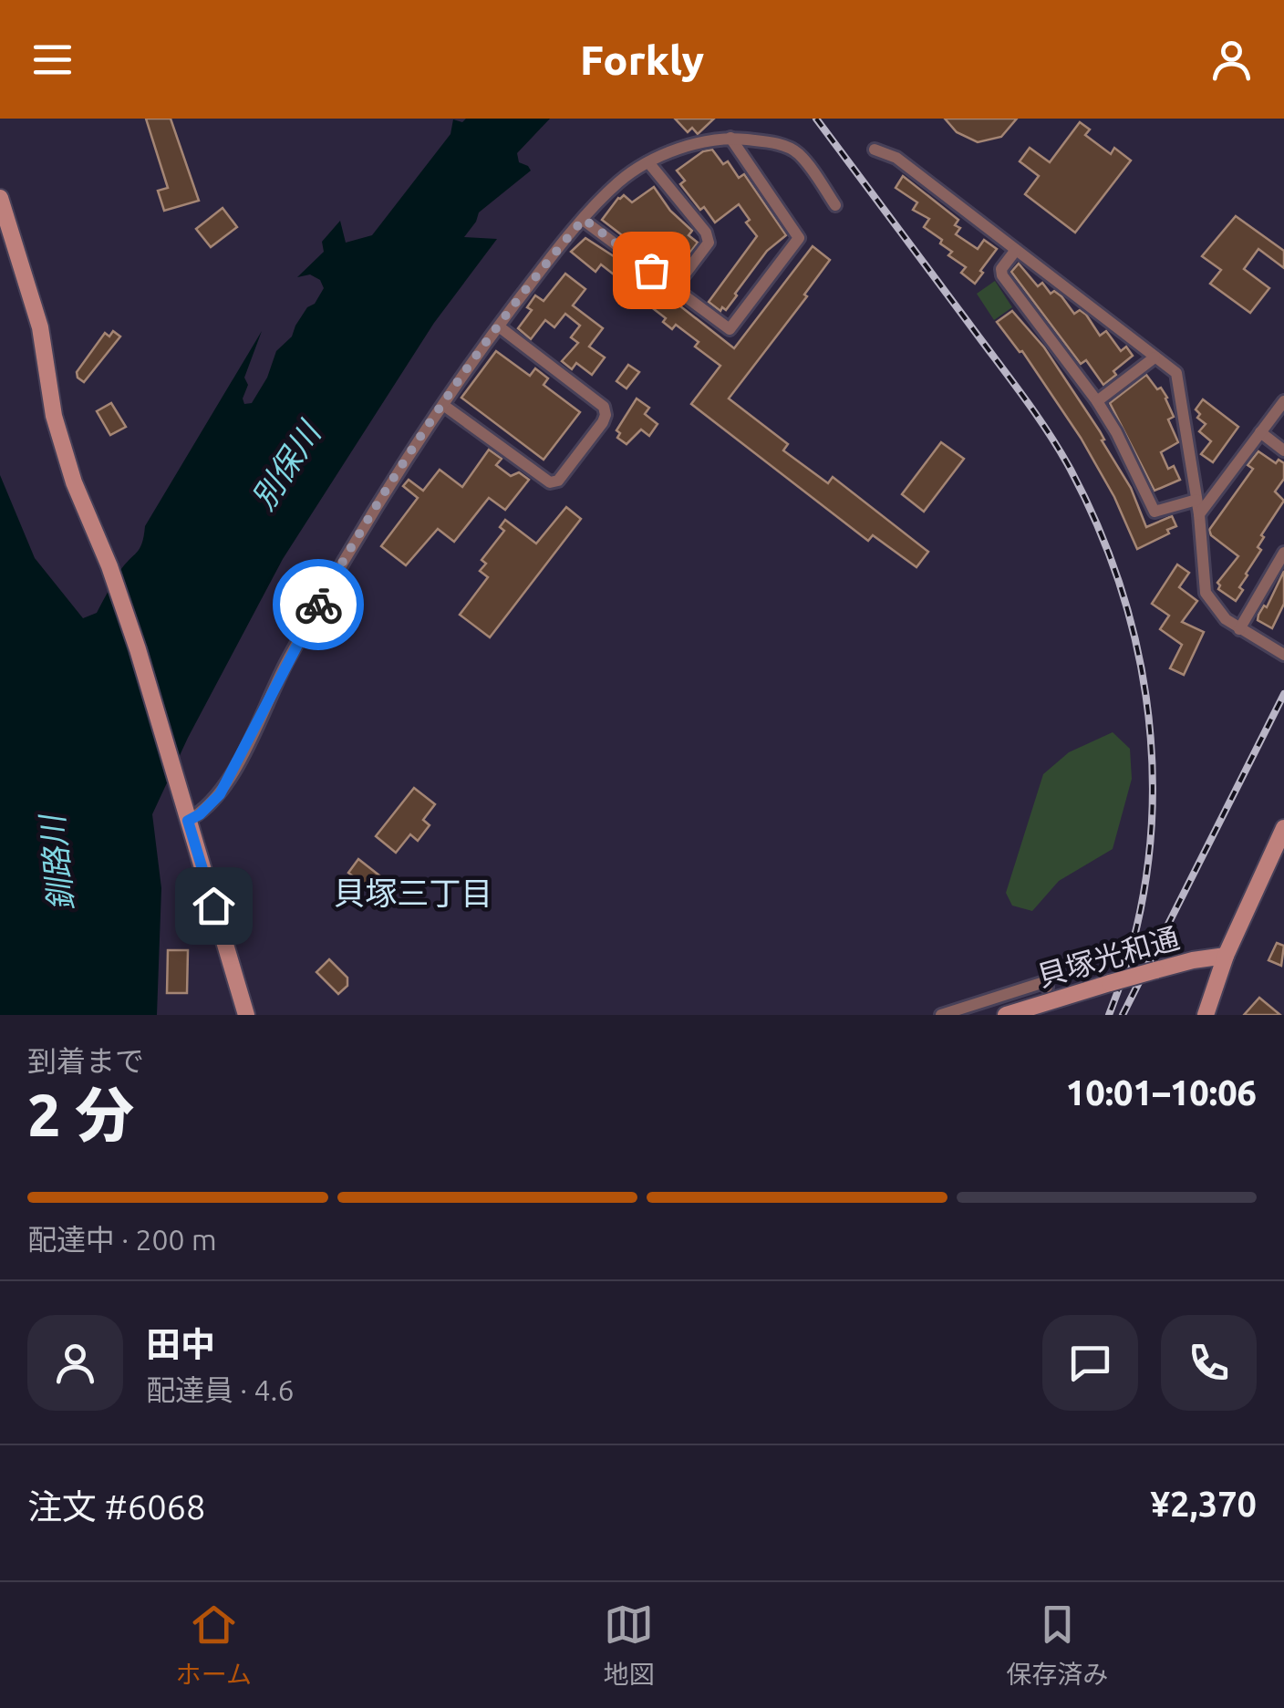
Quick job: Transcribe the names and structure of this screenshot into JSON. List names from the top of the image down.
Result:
{
  "streets": {
    "street": ["貝塚光和通"]
  },
  "districts": ["貝塚三丁目"],
  "water": ["別保川", "釧路川"],
  "page": {
    "header": "Forkly",
    "heading": ["2 分", "到着まで", "10:01–10:06"],
    "panel": [
      "田中",
      "配達員 · 4.6",
      "注文 #6068",
      "¥2,370"
    ],
    "bar": "配達中 · 200 m",
    "tabs": ["ホーム", "地図", "保存済み"]
  }
}
